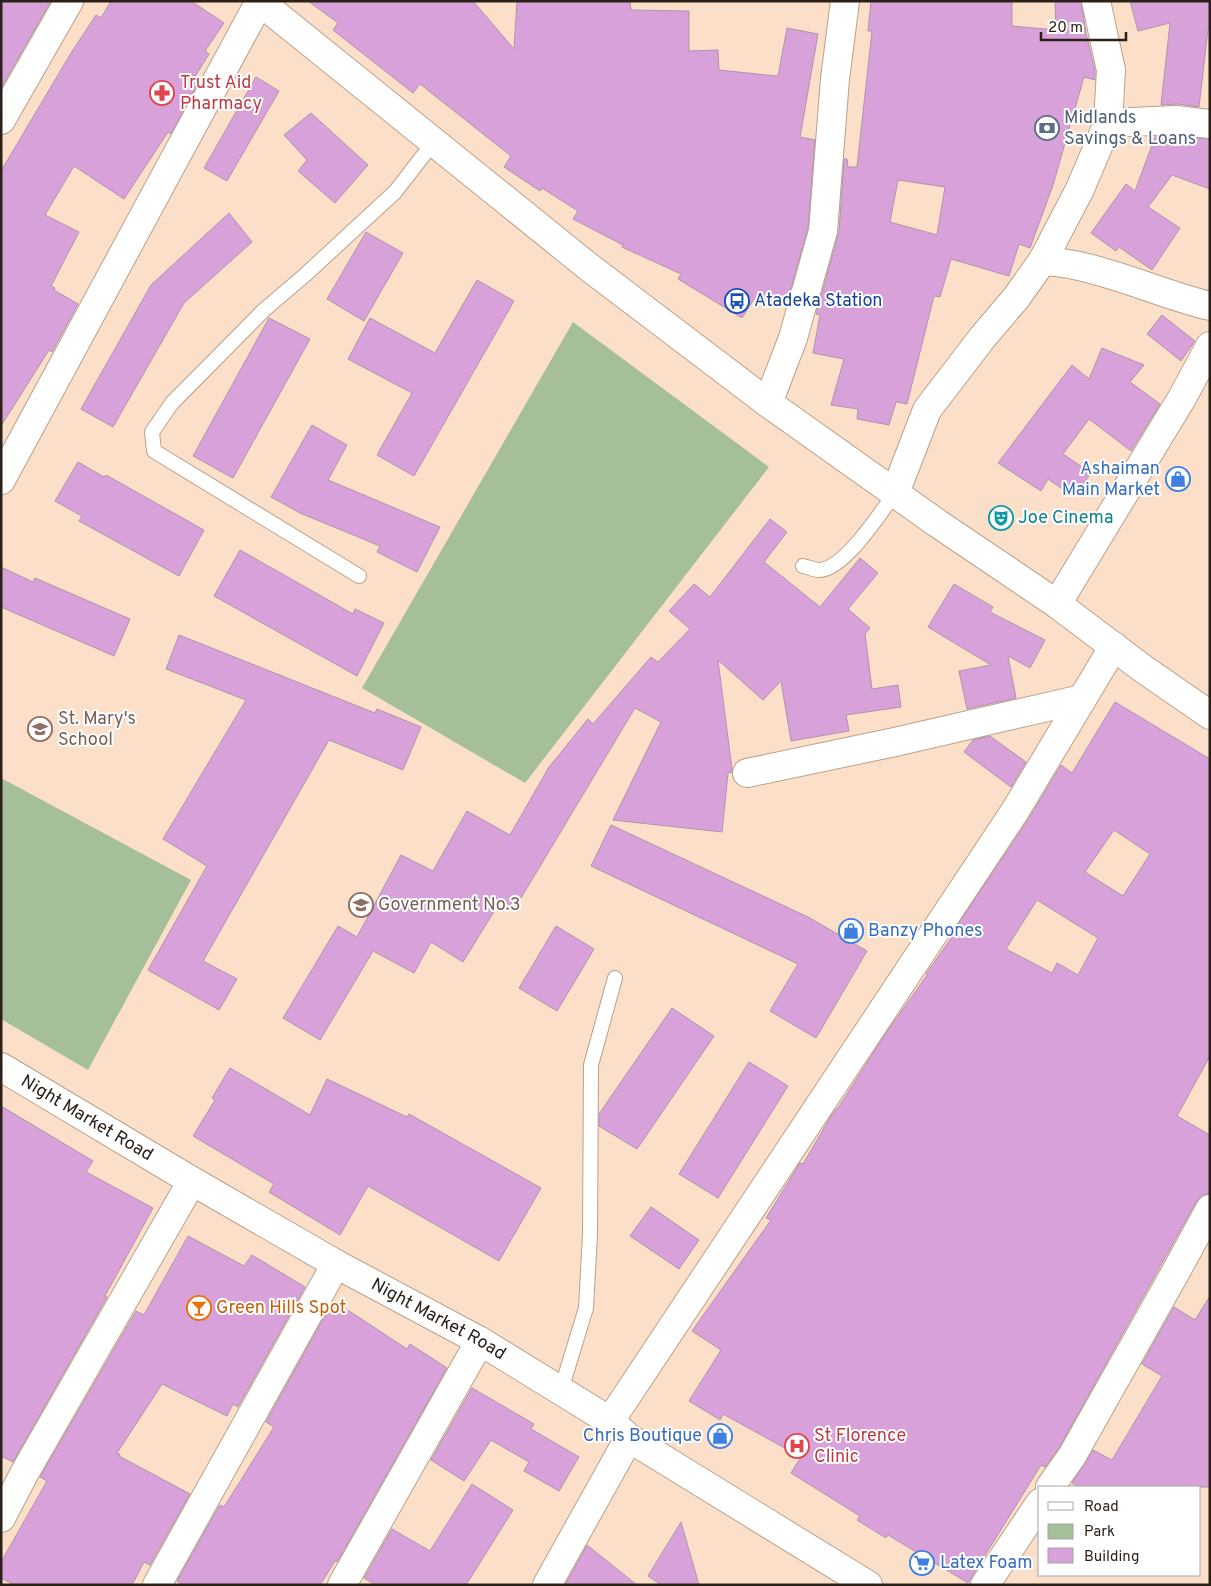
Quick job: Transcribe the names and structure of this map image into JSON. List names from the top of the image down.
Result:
{
  "streets": {
    "street": ["Night Market Road"]
  },
  "places": {
    "pharmacy": ["Trust Aid Pharmacy"],
    "bank": ["Midlands Savings & Loans"],
    "bus stop": ["Atadeka Station"],
    "shop": ["Ashaiman Main Market", "Banzy Phones", "Chris Boutique"],
    "theatre": ["Joe Cinema"],
    "school or university": ["St. Mary's School", "Government No.3"],
    "bar": ["Green Hills Spot"],
    "hospital": ["St Florence Clinic"],
    "supermarket": ["Latex Foam"]
  },
  "legend": ["Road", "Park", "Building"],
  "scale_bar": "20 m"
}
